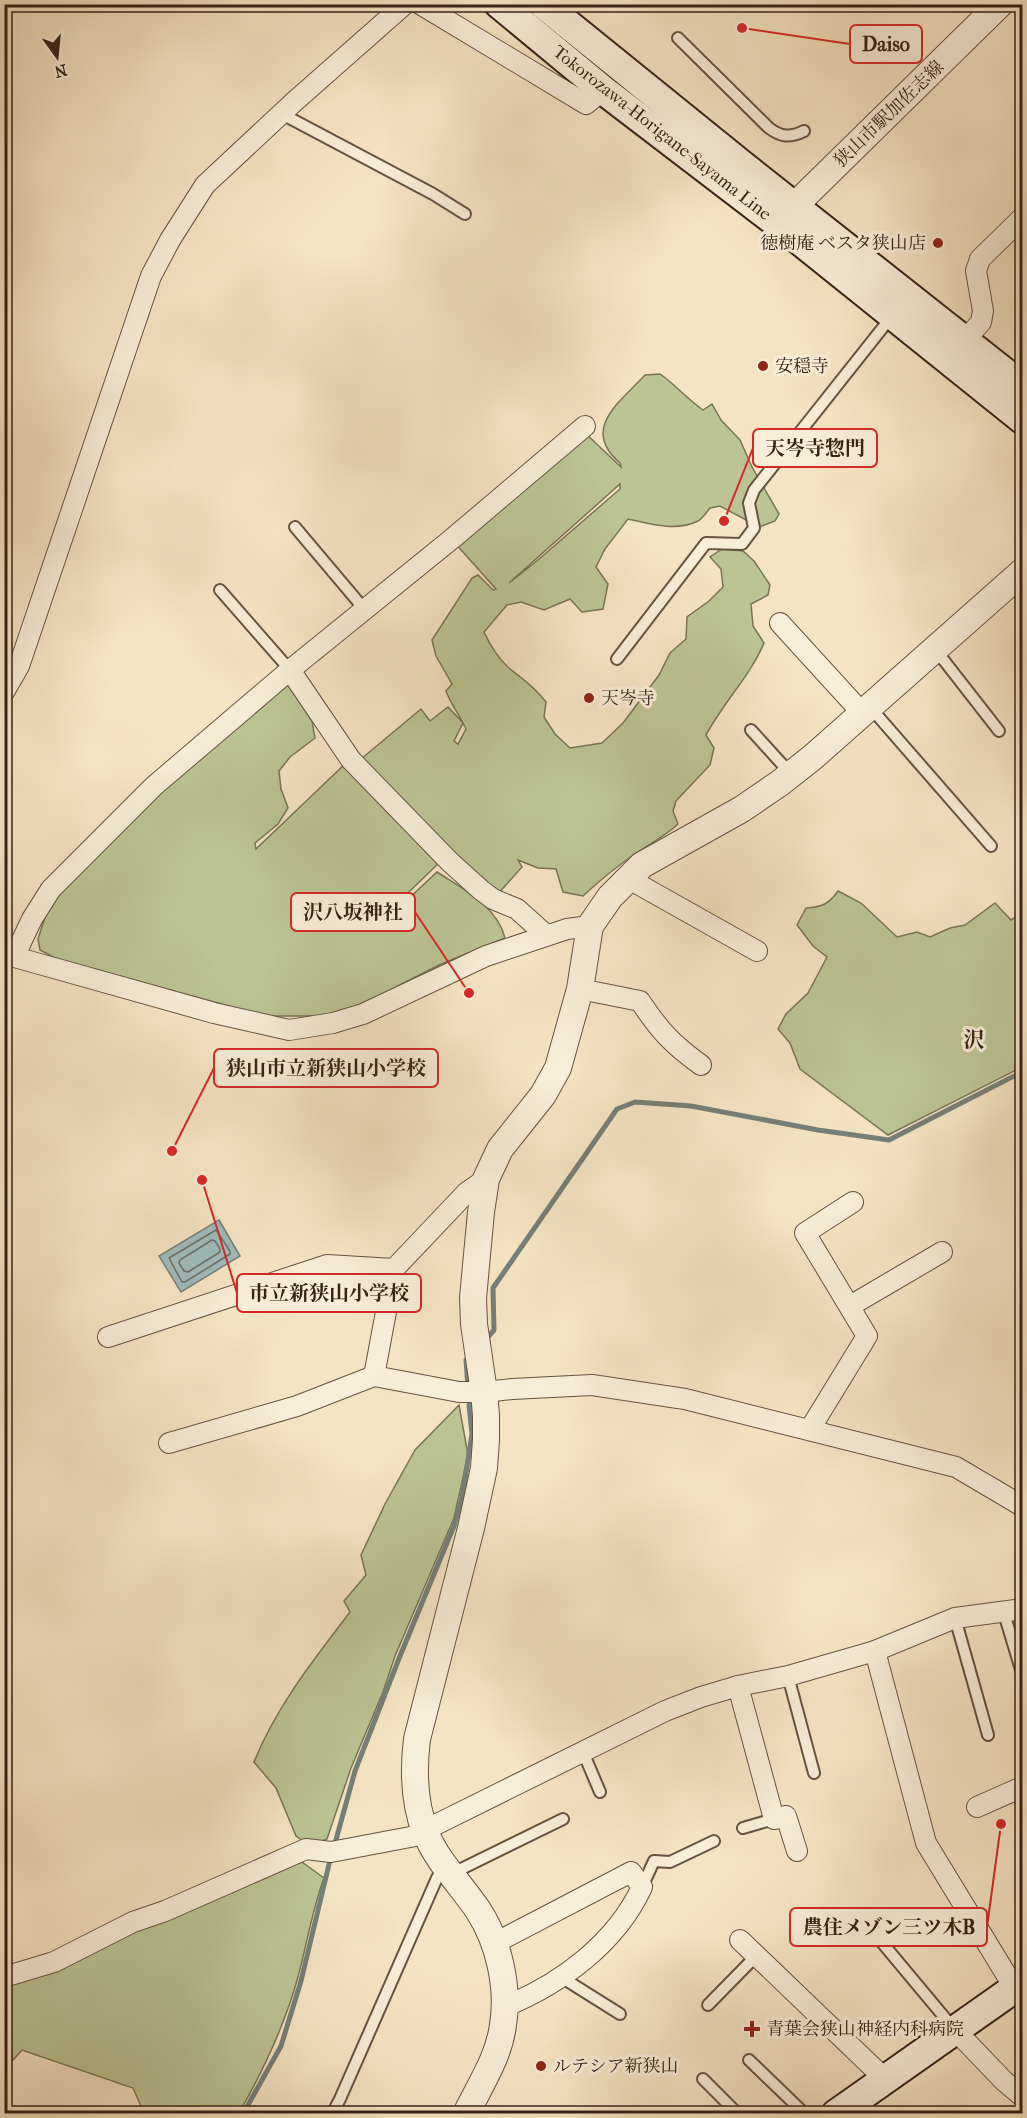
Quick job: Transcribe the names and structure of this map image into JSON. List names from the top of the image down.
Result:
{
  "streets": {
    "main road": ["Tokorozawa-Horigane-Sayama Line"],
    "street": ["狭山市駅加佐志線"]
  },
  "crossings": [
    ["狭山市駅加佐志線", "Tokorozawa-Horigane-Sayama Line"]
  ],
  "districts": ["沢"],
  "places": {
    "other": [
      "Daiso",
      "徳樹庵 ベスタ狭山店",
      "安穏寺",
      "天岑寺惣門",
      "天岑寺",
      "沢八坂神社",
      "狭山市立新狭山小学校",
      "市立新狭山小学校",
      "農住メゾン三ツ木B",
      "ルテシア新狭山"
    ],
    "health": ["青葉会狭山神経内科病院"]
  },
  "north": "bottom"
}
